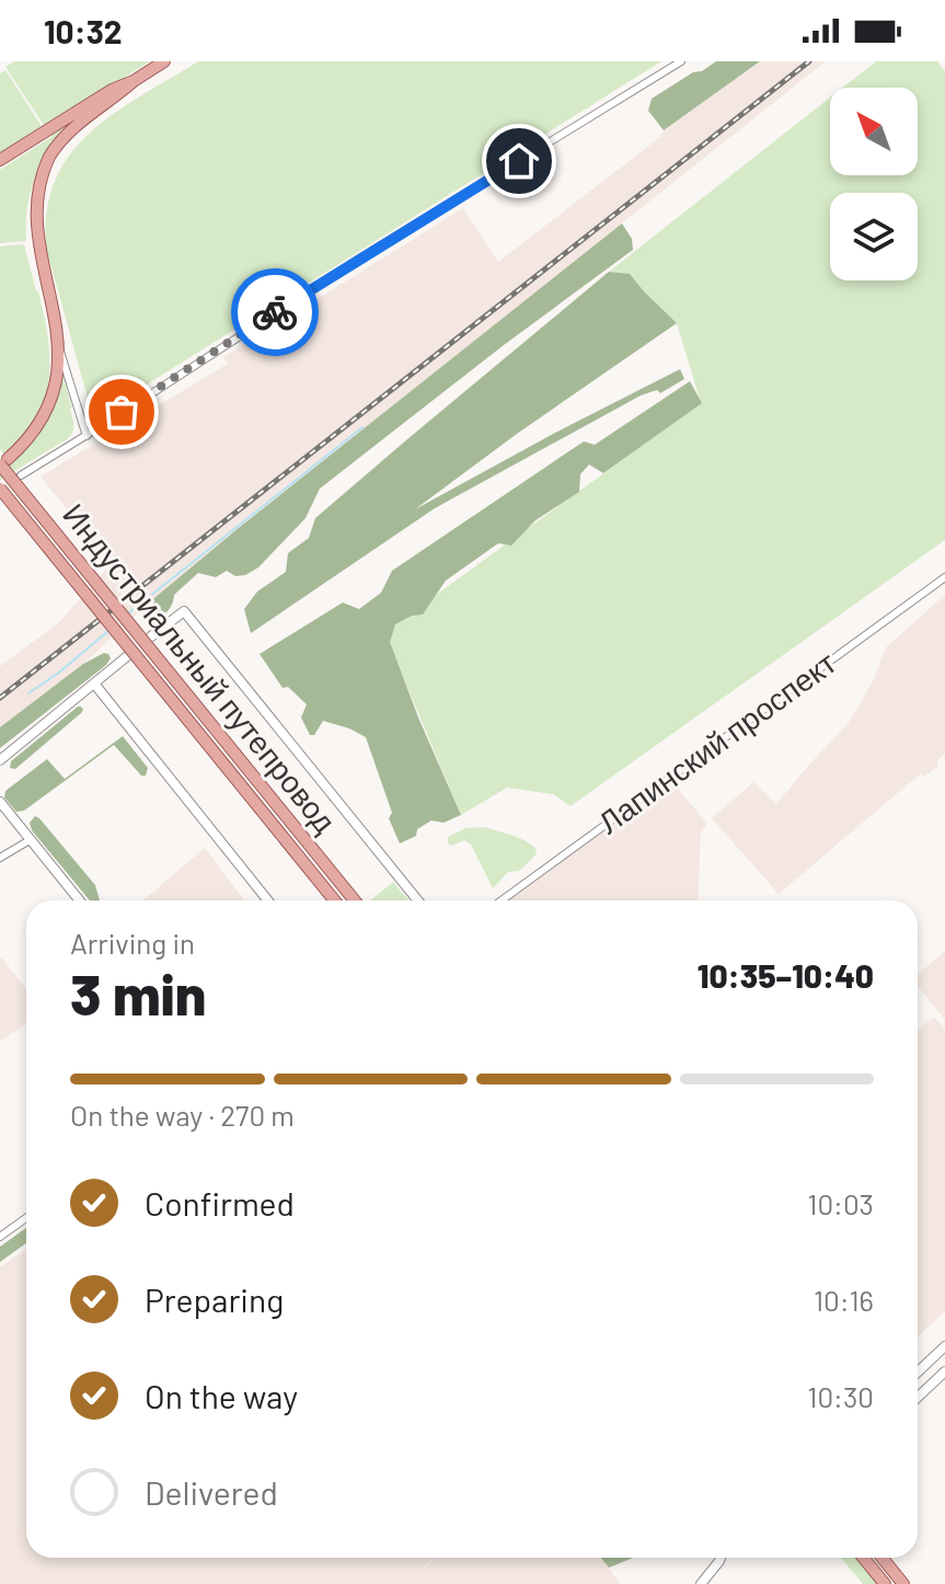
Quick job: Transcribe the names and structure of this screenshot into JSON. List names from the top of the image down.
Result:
{
  "streets": {
    "main road": ["Индустриальный путепровод"],
    "street": ["Лапинский проспект"]
  },
  "north": "top left",
  "page": {
    "status": "10:32",
    "heading": ["3 min", "Arriving in", "10:35–10:40"],
    "bar": "On the way · 270 m",
    "list": [
      ["Confirmed", "10:03"],
      ["Preparing", "10:16"],
      ["On the way", "10:30"],
      "Delivered"
    ]
  }
}
